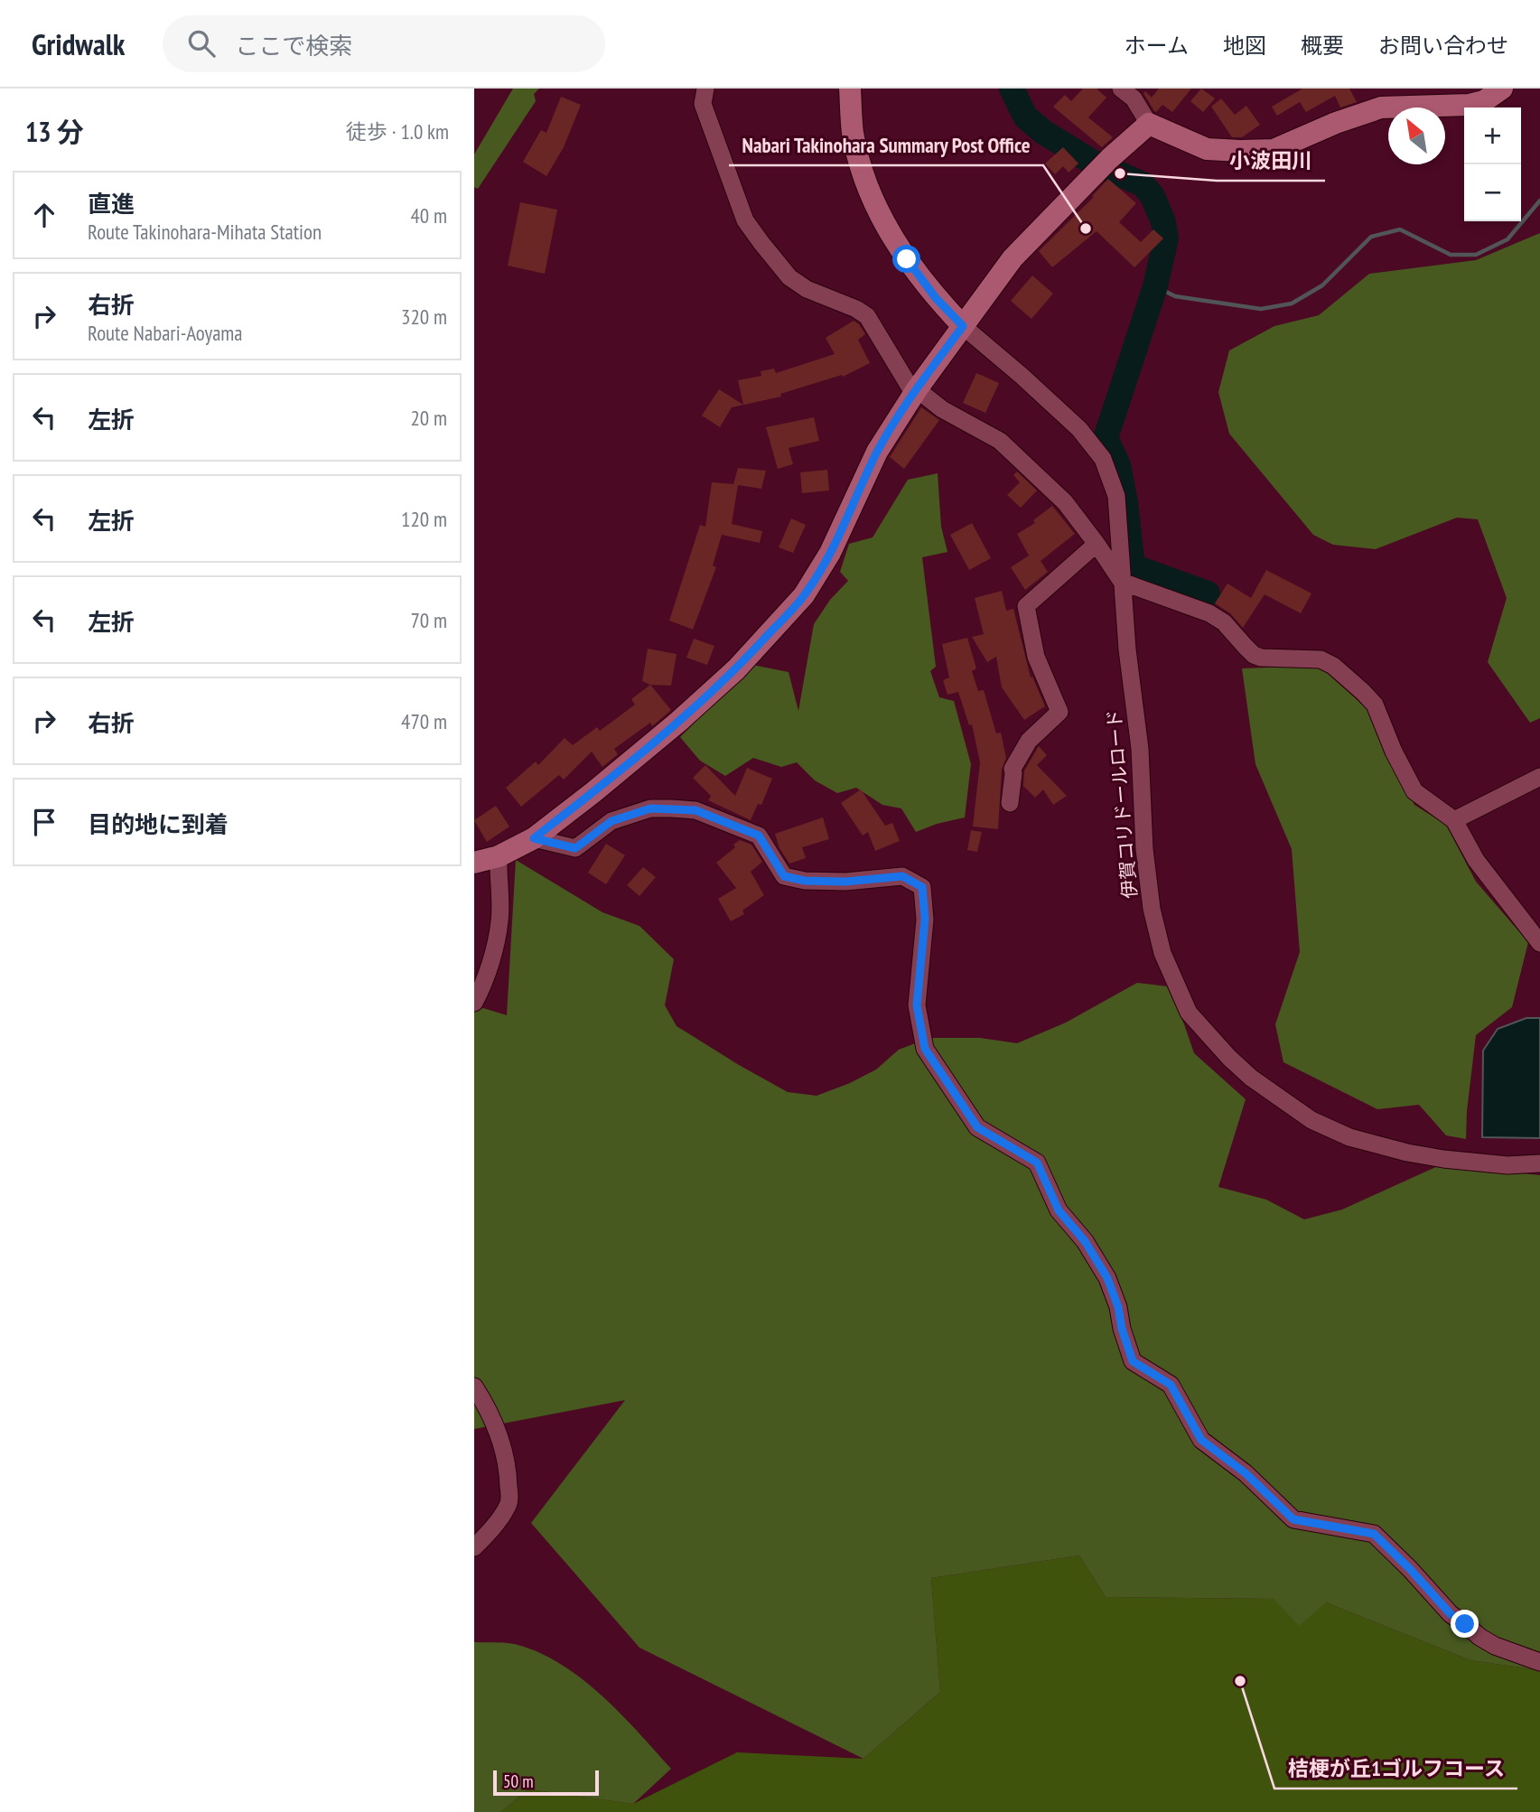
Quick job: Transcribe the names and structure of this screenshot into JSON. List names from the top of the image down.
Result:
{
  "streets": {
    "street": ["伊賀コリドールロード"]
  },
  "places": ["小波田川", "Nabari Takinohara Summary Post Office", "桔梗が丘1ゴルフコース"],
  "scale_bar": "50 m",
  "north": "top left",
  "page": {
    "header": "Gridwalk",
    "search": "ここで検索",
    "nav": [
      "ホーム",
      "地図",
      "概要",
      "お問い合わせ"
    ],
    "heading": ["13 分", "徒歩 · 1.0 km"],
    "map_buttons": ["+", "−"],
    "list": [
      ["直進", "Route Takinohara-Mihata Station", "40 m"],
      ["右折", "Route Nabari-Aoyama", "320 m"],
      ["左折", "20 m"],
      ["左折", "120 m"],
      ["左折", "70 m"],
      ["右折", "470 m"],
      "目的地に到着"
    ],
    "scale": "50 m"
  }
}
